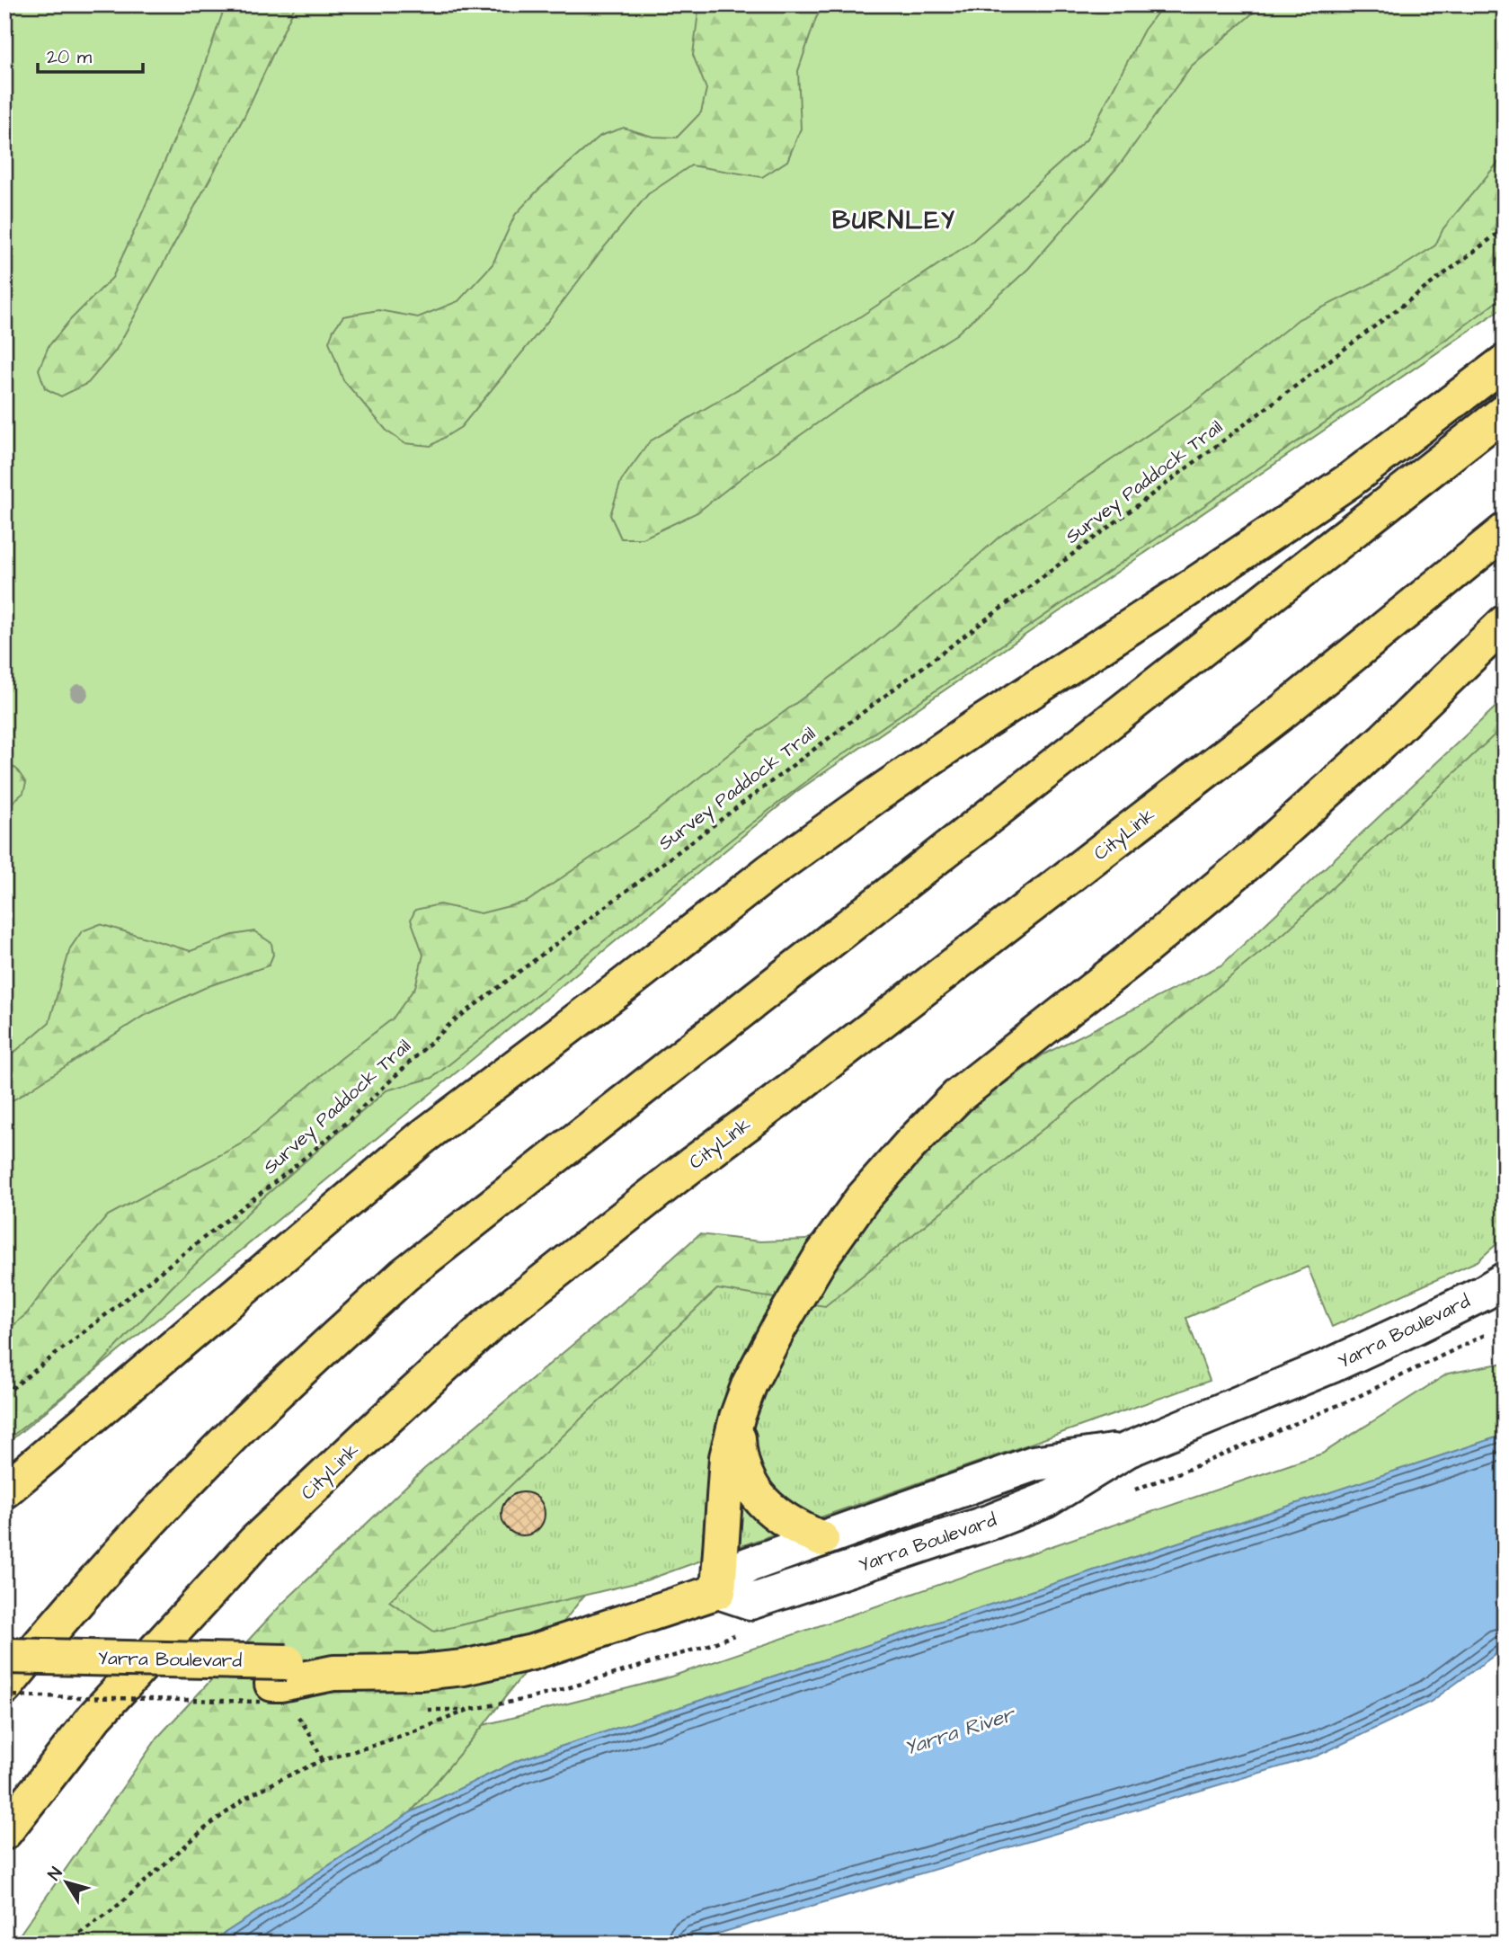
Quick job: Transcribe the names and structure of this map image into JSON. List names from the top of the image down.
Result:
{
  "streets": {
    "main road": ["CityLink", "Yarra Boulevard"],
    "path": ["Survey Paddock Trail"]
  },
  "districts": ["BURNLEY"],
  "water": ["Yarra River"],
  "scale_bar": "20 m",
  "north": "top left"
}
